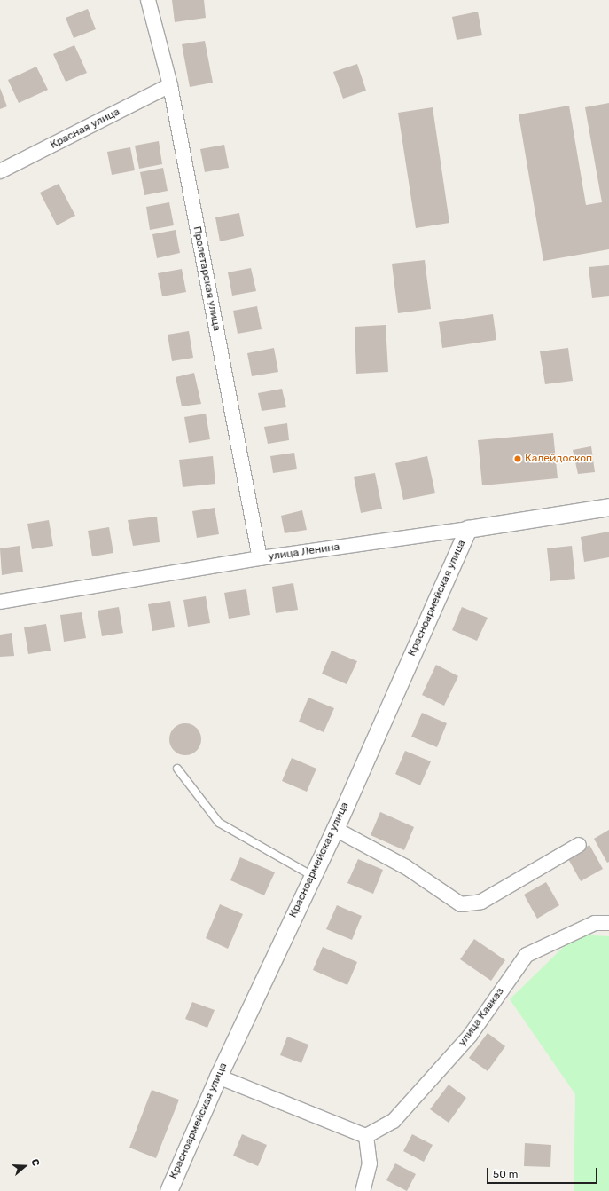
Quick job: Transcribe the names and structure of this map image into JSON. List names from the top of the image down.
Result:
{
  "streets": {
    "street": [
      "Красная улица",
      "Пролетарская улица",
      "улица Ленина",
      "Красноармейская улица",
      "улица Кавказ"
    ]
  },
  "crossings": [
    ["Красная улица", "Пролетарская улица"],
    ["Пролетарская улица", "улица Ленина"],
    ["улица Ленина", "Красноармейская улица"]
  ],
  "places": ["Калейдоскоп"],
  "scale_bar": "50 m",
  "north": "right"
}
